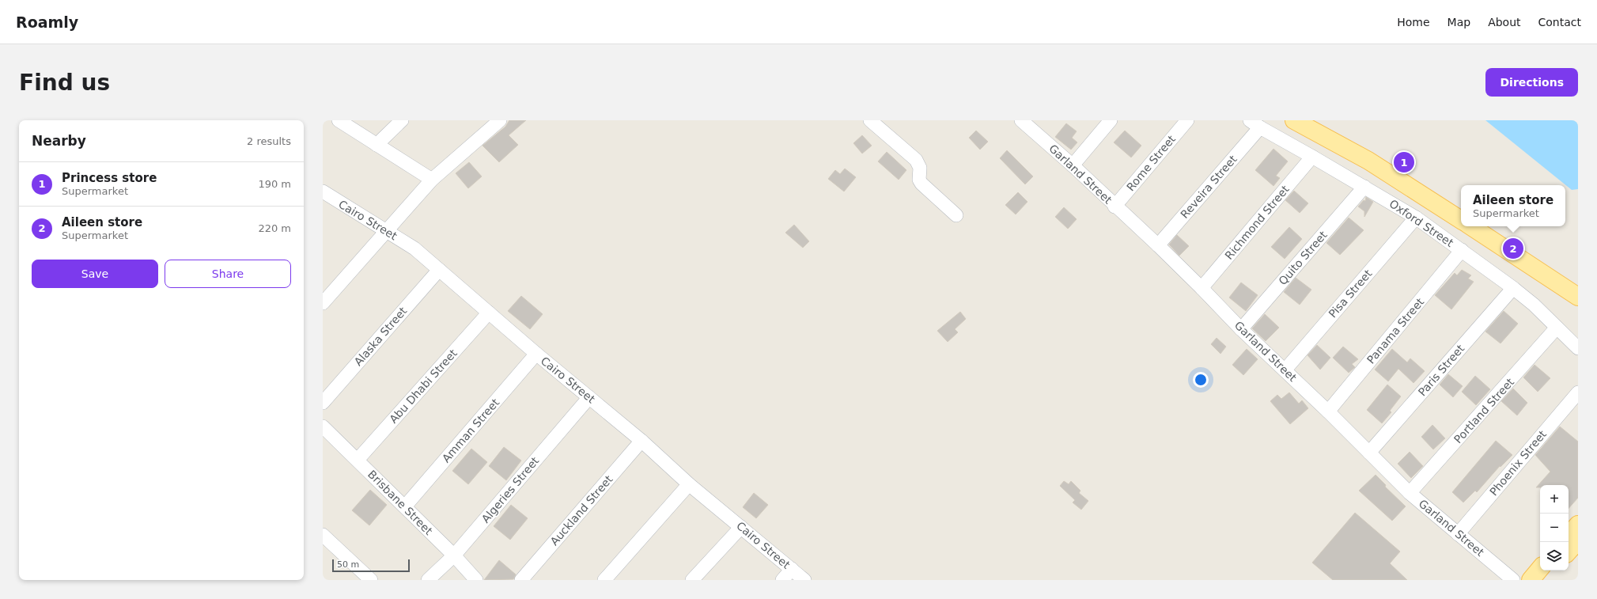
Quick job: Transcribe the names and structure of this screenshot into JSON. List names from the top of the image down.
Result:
{
  "streets": {
    "street": [
      "Rome Street",
      "Garland Street",
      "Reveira Street",
      "Cairo Street",
      "Richmond Street",
      "Oxford Street",
      "Quito Street",
      "Pisa Street",
      "Panama Street",
      "Alaska Street",
      "Paris Street",
      "Abu Dhabi Street",
      "Portland Street",
      "Amman Street",
      "Phoenix Street",
      "Algeries Street",
      "Brisbane Street",
      "Auckland Street"
    ]
  },
  "crossings": [
    ["Rome Street", "Garland Street"],
    ["Garland Street", "Reveira Street"],
    ["Garland Street", "Richmond Street"],
    ["Garland Street", "Quito Street"],
    ["Garland Street", "Pisa Street"],
    ["Garland Street", "Panama Street"],
    ["Garland Street", "Paris Street"],
    ["Garland Street", "Portland Street"],
    ["Garland Street", "Phoenix Street"],
    ["Reveira Street", "Oxford Street"],
    ["Cairo Street", "Alaska Street"],
    ["Cairo Street", "Abu Dhabi Street"],
    ["Cairo Street", "Amman Street"],
    ["Cairo Street", "Algeries Street"],
    ["Cairo Street", "Auckland Street"],
    ["Richmond Street", "Oxford Street"],
    ["Oxford Street", "Quito Street"],
    ["Oxford Street", "Pisa Street"],
    ["Oxford Street", "Panama Street"],
    ["Oxford Street", "Paris Street"],
    ["Oxford Street", "Portland Street"],
    ["Abu Dhabi Street", "Brisbane Street"],
    ["Amman Street", "Brisbane Street"],
    ["Algeries Street", "Brisbane Street"]
  ],
  "scale_bar": "50 m",
  "page": {
    "header": "Roamly",
    "nav": [
      "Home",
      "Map",
      "About",
      "Contact"
    ],
    "buttons": [
      "Directions",
      ["Save", "Share"]
    ],
    "title": "Find us",
    "heading": ["Nearby", "2 results"],
    "pins": ["1", "2"],
    "list": [
      {
        "mark": "1",
        "name": "Princess store",
        "note": "Supermarket",
        "value": "190 m"
      },
      {
        "mark": "2",
        "name": "Aileen store",
        "note": "Supermarket",
        "value": "220 m"
      }
    ],
    "popup": ["Aileen store", "Supermarket"],
    "map_buttons": ["+", "−"],
    "scale": "50 m"
  }
}
